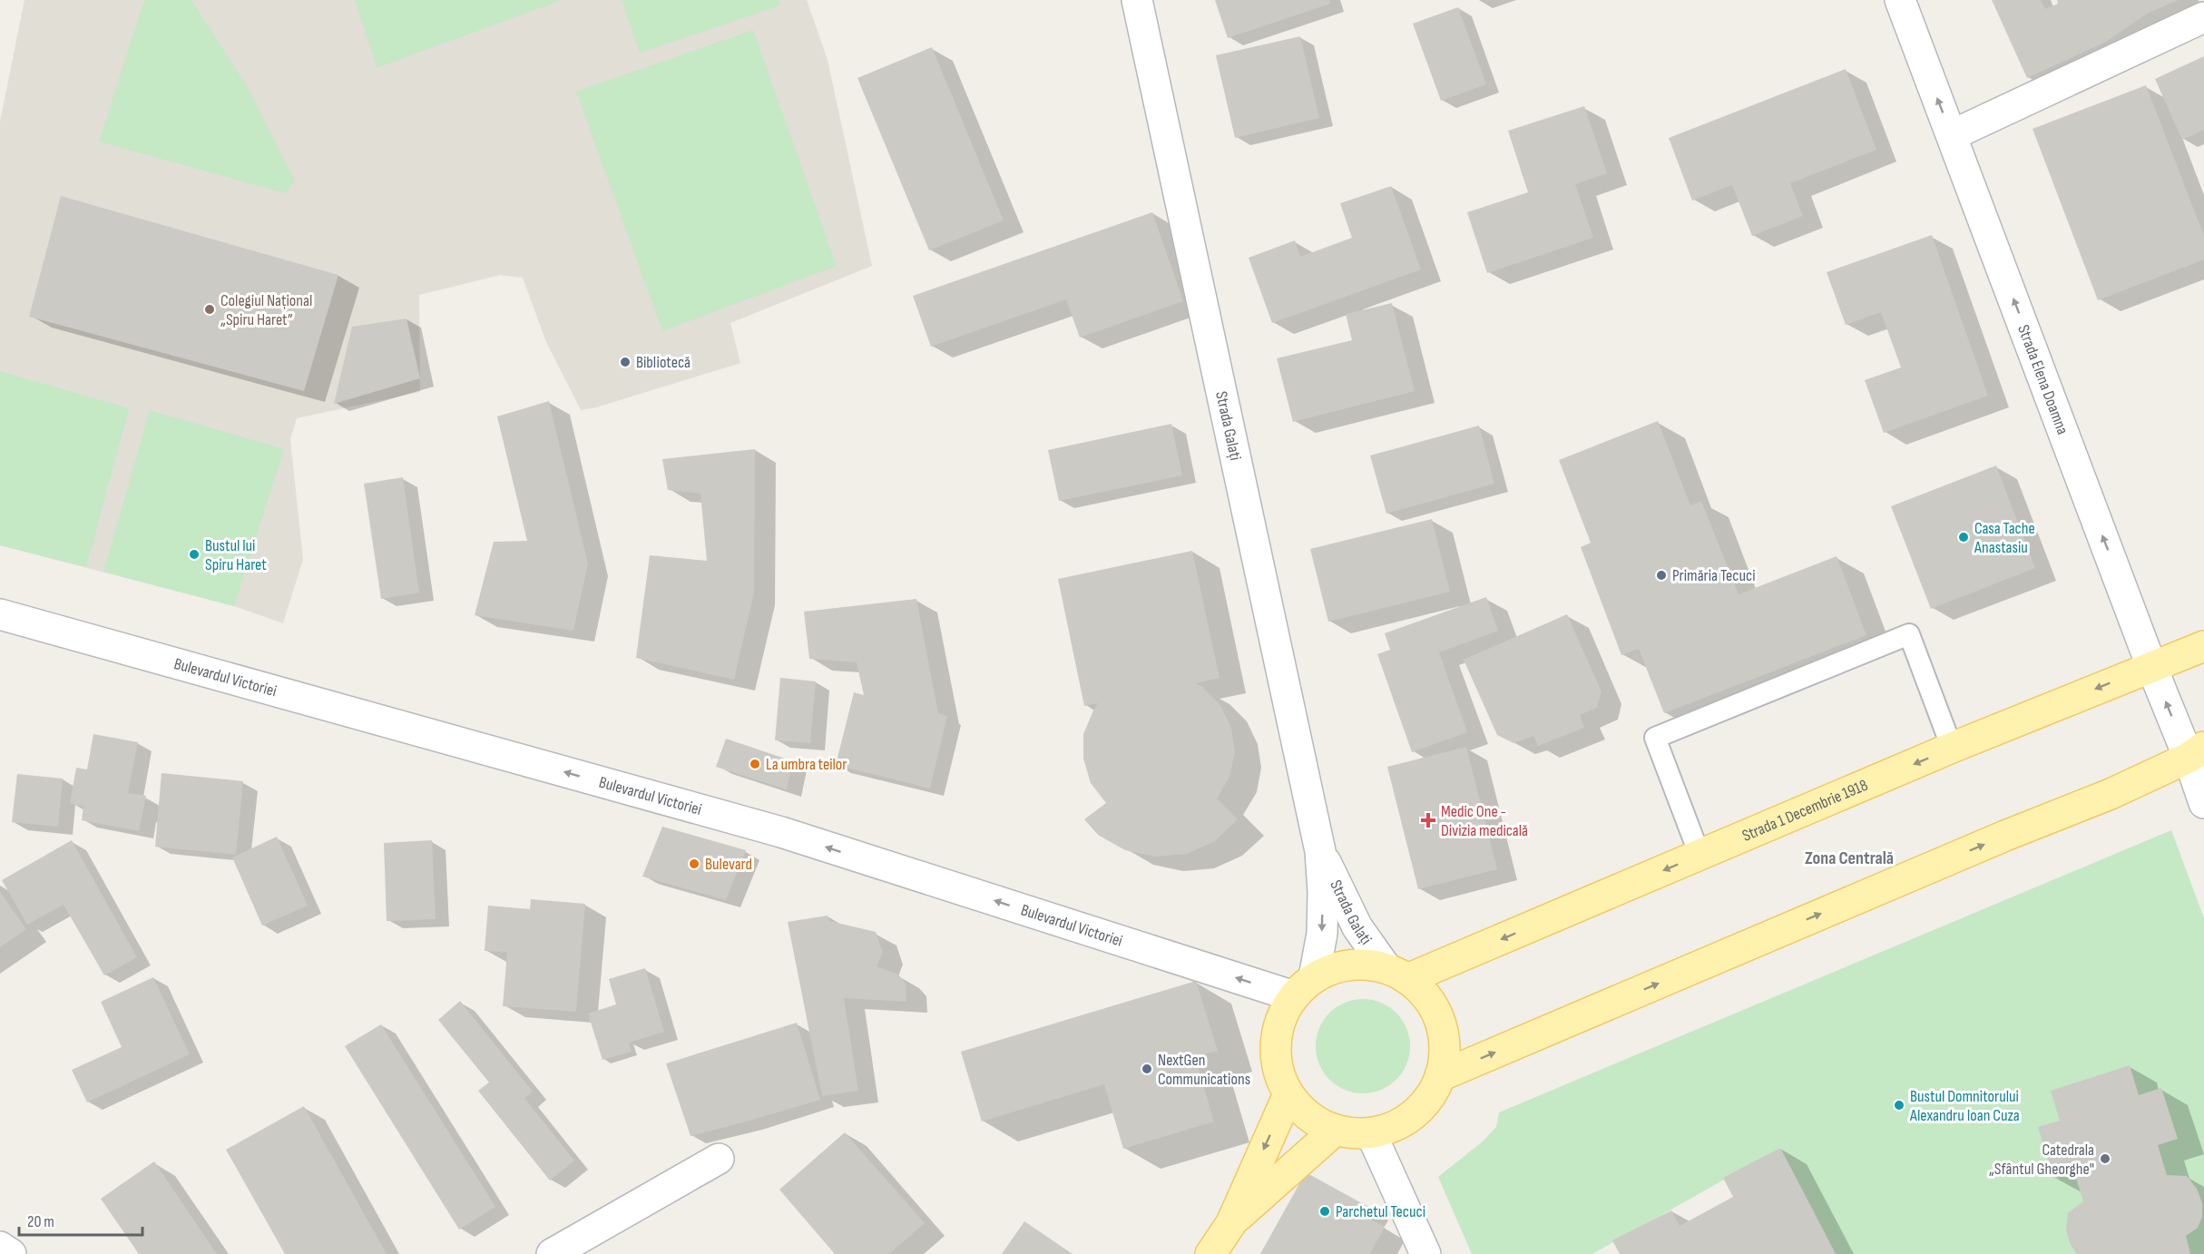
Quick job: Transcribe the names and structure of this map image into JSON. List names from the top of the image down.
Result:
{
  "streets": {
    "main road": ["Strada 1 Decembrie 1918"],
    "street": ["Strada Elena Doamna", "Strada Galați", "Bulevardul Victoriei"]
  },
  "crossings": [
    ["Strada Elena Doamna", "Strada 1 Decembrie 1918"],
    ["Strada Galați", "Bulevardul Victoriei"],
    ["Strada Galați", "Strada 1 Decembrie 1918"],
    ["Bulevardul Victoriei", "Strada 1 Decembrie 1918"]
  ],
  "one_way": ["Strada Elena Doamna", "Bulevardul Victoriei"],
  "districts": ["Zona Centrală"],
  "places": {
    "other": [
      "Colegiul Național „Spiru Haret”",
      "Bibliotecă",
      "Casa Tache Anastasiu",
      "Bustul lui Spiru Haret",
      "Primăria Tecuci",
      "La umbra teilor",
      "Bulevard",
      "NextGen Communications",
      "Bustul Domnitorului Alexandru Ioan Cuza",
      "Catedrala „Sfântul Gheorghe\"",
      "Parchetul Tecuci"
    ],
    "health": ["Medic One - Divizia medicală"]
  },
  "scale_bar": "20 m"
}
